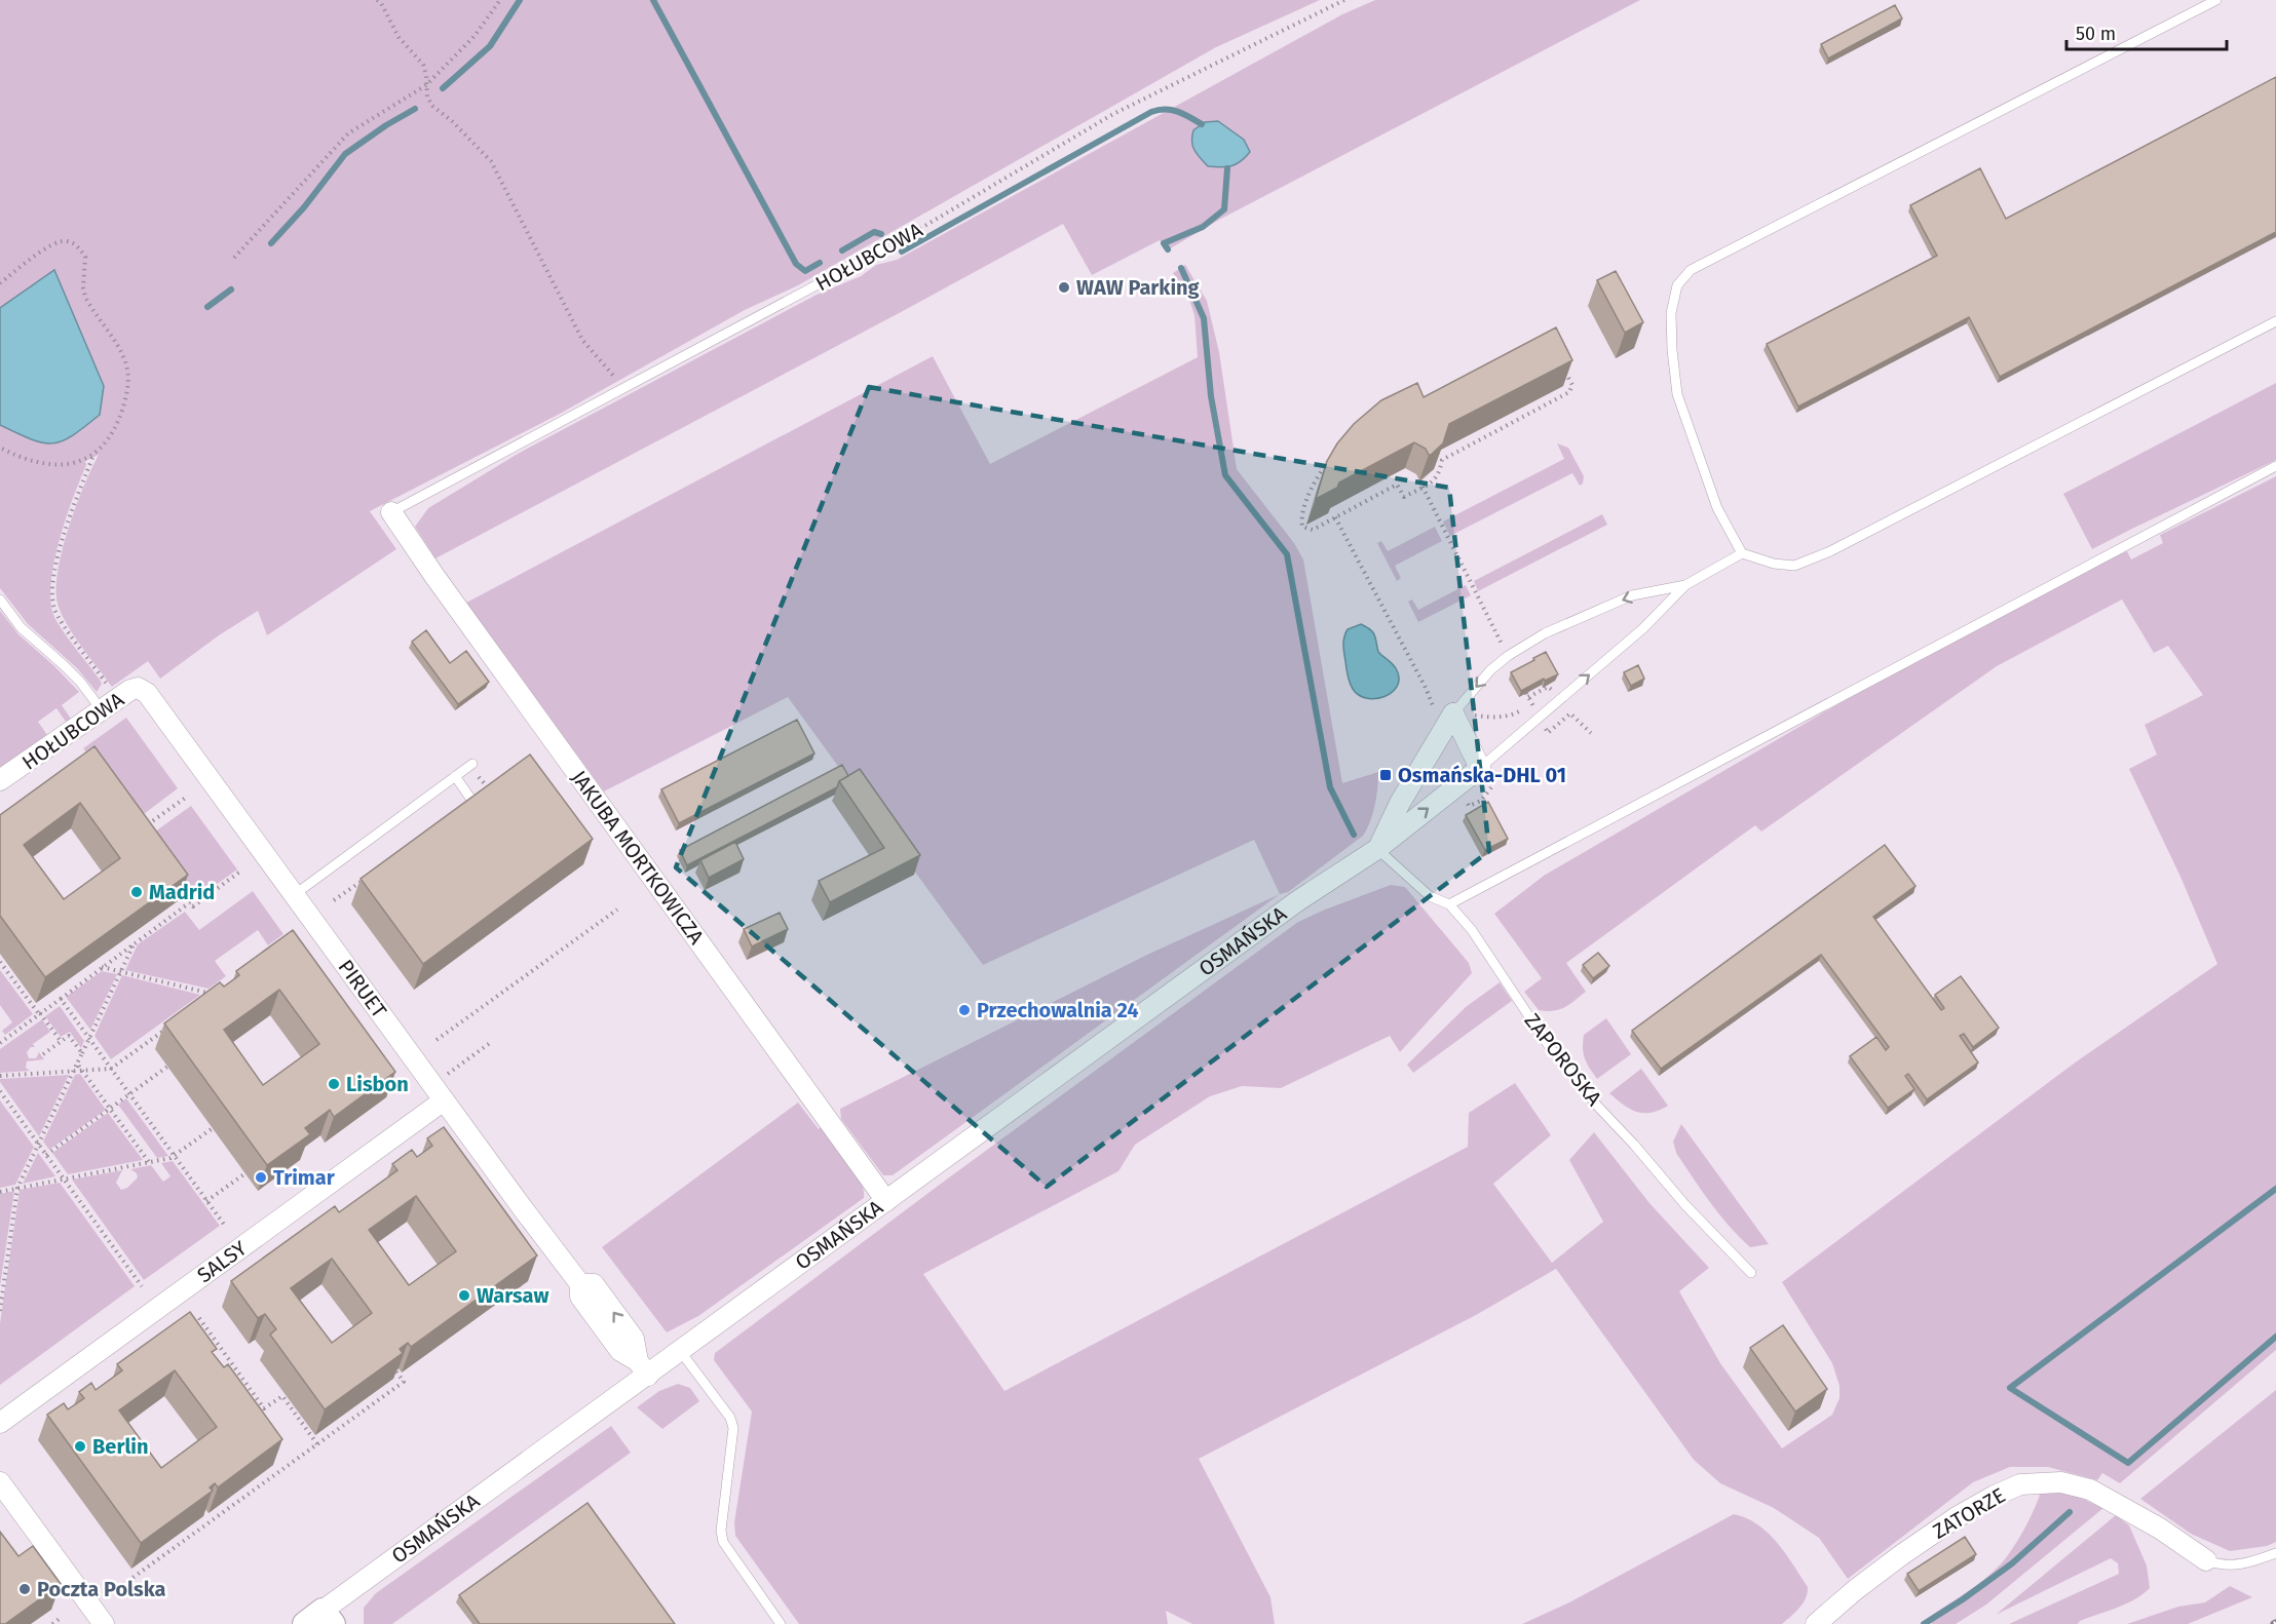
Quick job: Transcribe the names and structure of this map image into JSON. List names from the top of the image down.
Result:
{
  "streets": {
    "street": [
      "HOŁUBCOWA",
      "JAKUBA MORTKOWICZA",
      "OSMAŃSKA",
      "PIRUET",
      "SALSY",
      "ZATORZE"
    ],
    "lane": ["ZAPOROSKA"]
  },
  "crossings": [
    ["HOŁUBCOWA", "JAKUBA MORTKOWICZA"],
    ["HOŁUBCOWA", "PIRUET"],
    ["JAKUBA MORTKOWICZA", "OSMAŃSKA"],
    ["OSMAŃSKA", "PIRUET"],
    ["OSMAŃSKA", "ZAPOROSKA"],
    ["PIRUET", "SALSY"]
  ],
  "places": {
    "other": [
      "WAW Parking",
      "Madrid",
      "Przechowalnia 24",
      "Lisbon",
      "Trimar",
      "Warsaw",
      "Berlin",
      "Poczta Polska"
    ],
    "transit": ["Osmańska-DHL 01"]
  },
  "scale_bar": "50 m"
}
